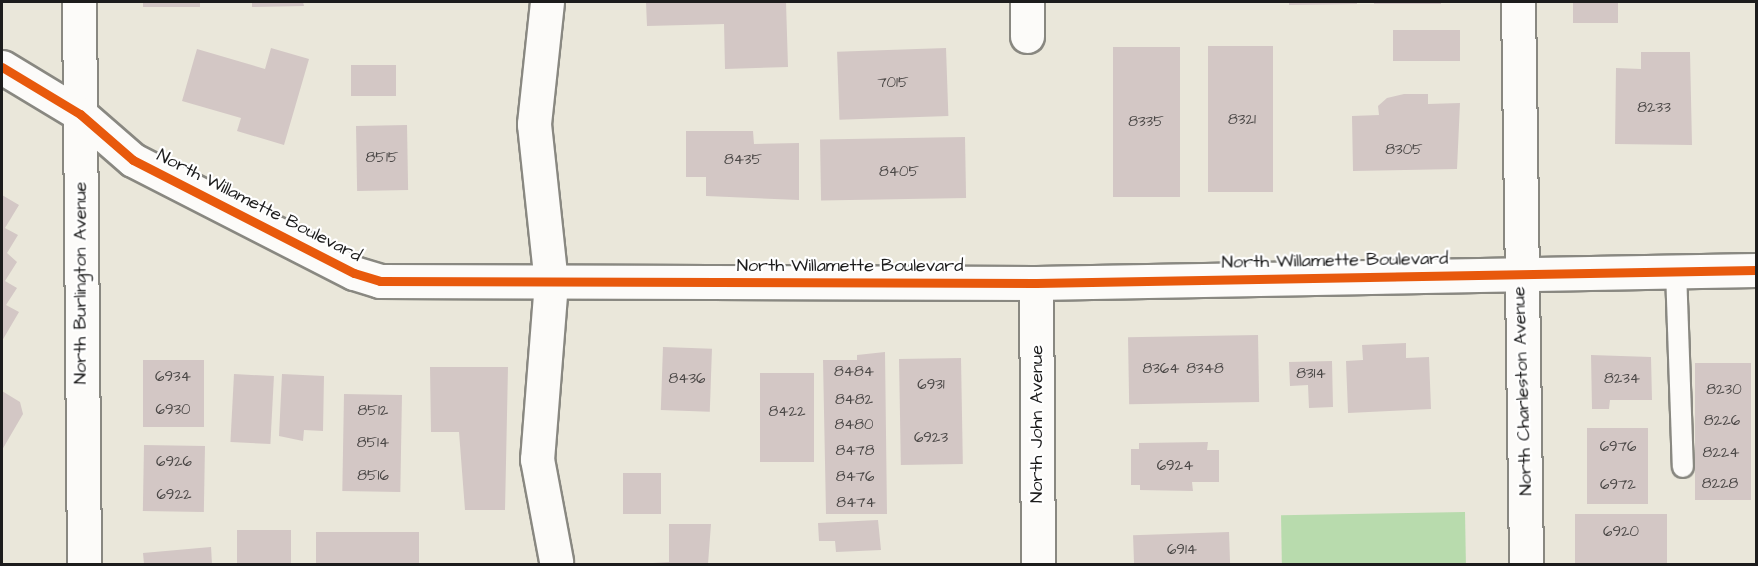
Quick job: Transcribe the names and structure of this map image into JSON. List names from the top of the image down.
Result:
{
  "streets": {
    "street": [
      "North Willamette Boulevard",
      "North Burlington Avenue",
      "North Charleston Avenue",
      "North John Avenue"
    ]
  },
  "crossings": [
    ["North Willamette Boulevard", "North Burlington Avenue"],
    ["North Willamette Boulevard", "North Charleston Avenue"],
    ["North Willamette Boulevard", "North John Avenue"]
  ],
  "house_numbers": [
    "7015",
    "8233",
    "8321",
    "8335",
    "8305",
    "8515",
    "8435",
    "8405",
    "8364",
    "8348",
    "8484",
    "8314",
    "6934",
    "8436",
    "8234",
    "6931",
    "8230",
    "8482",
    "6930",
    "8512",
    "8422",
    "8226",
    "8480",
    "6923",
    "8514",
    "6976",
    "8478",
    "8224",
    "6926",
    "6924",
    "8516",
    "8476",
    "8228",
    "6972",
    "6922",
    "8474",
    "6920",
    "6914"
  ]
}
